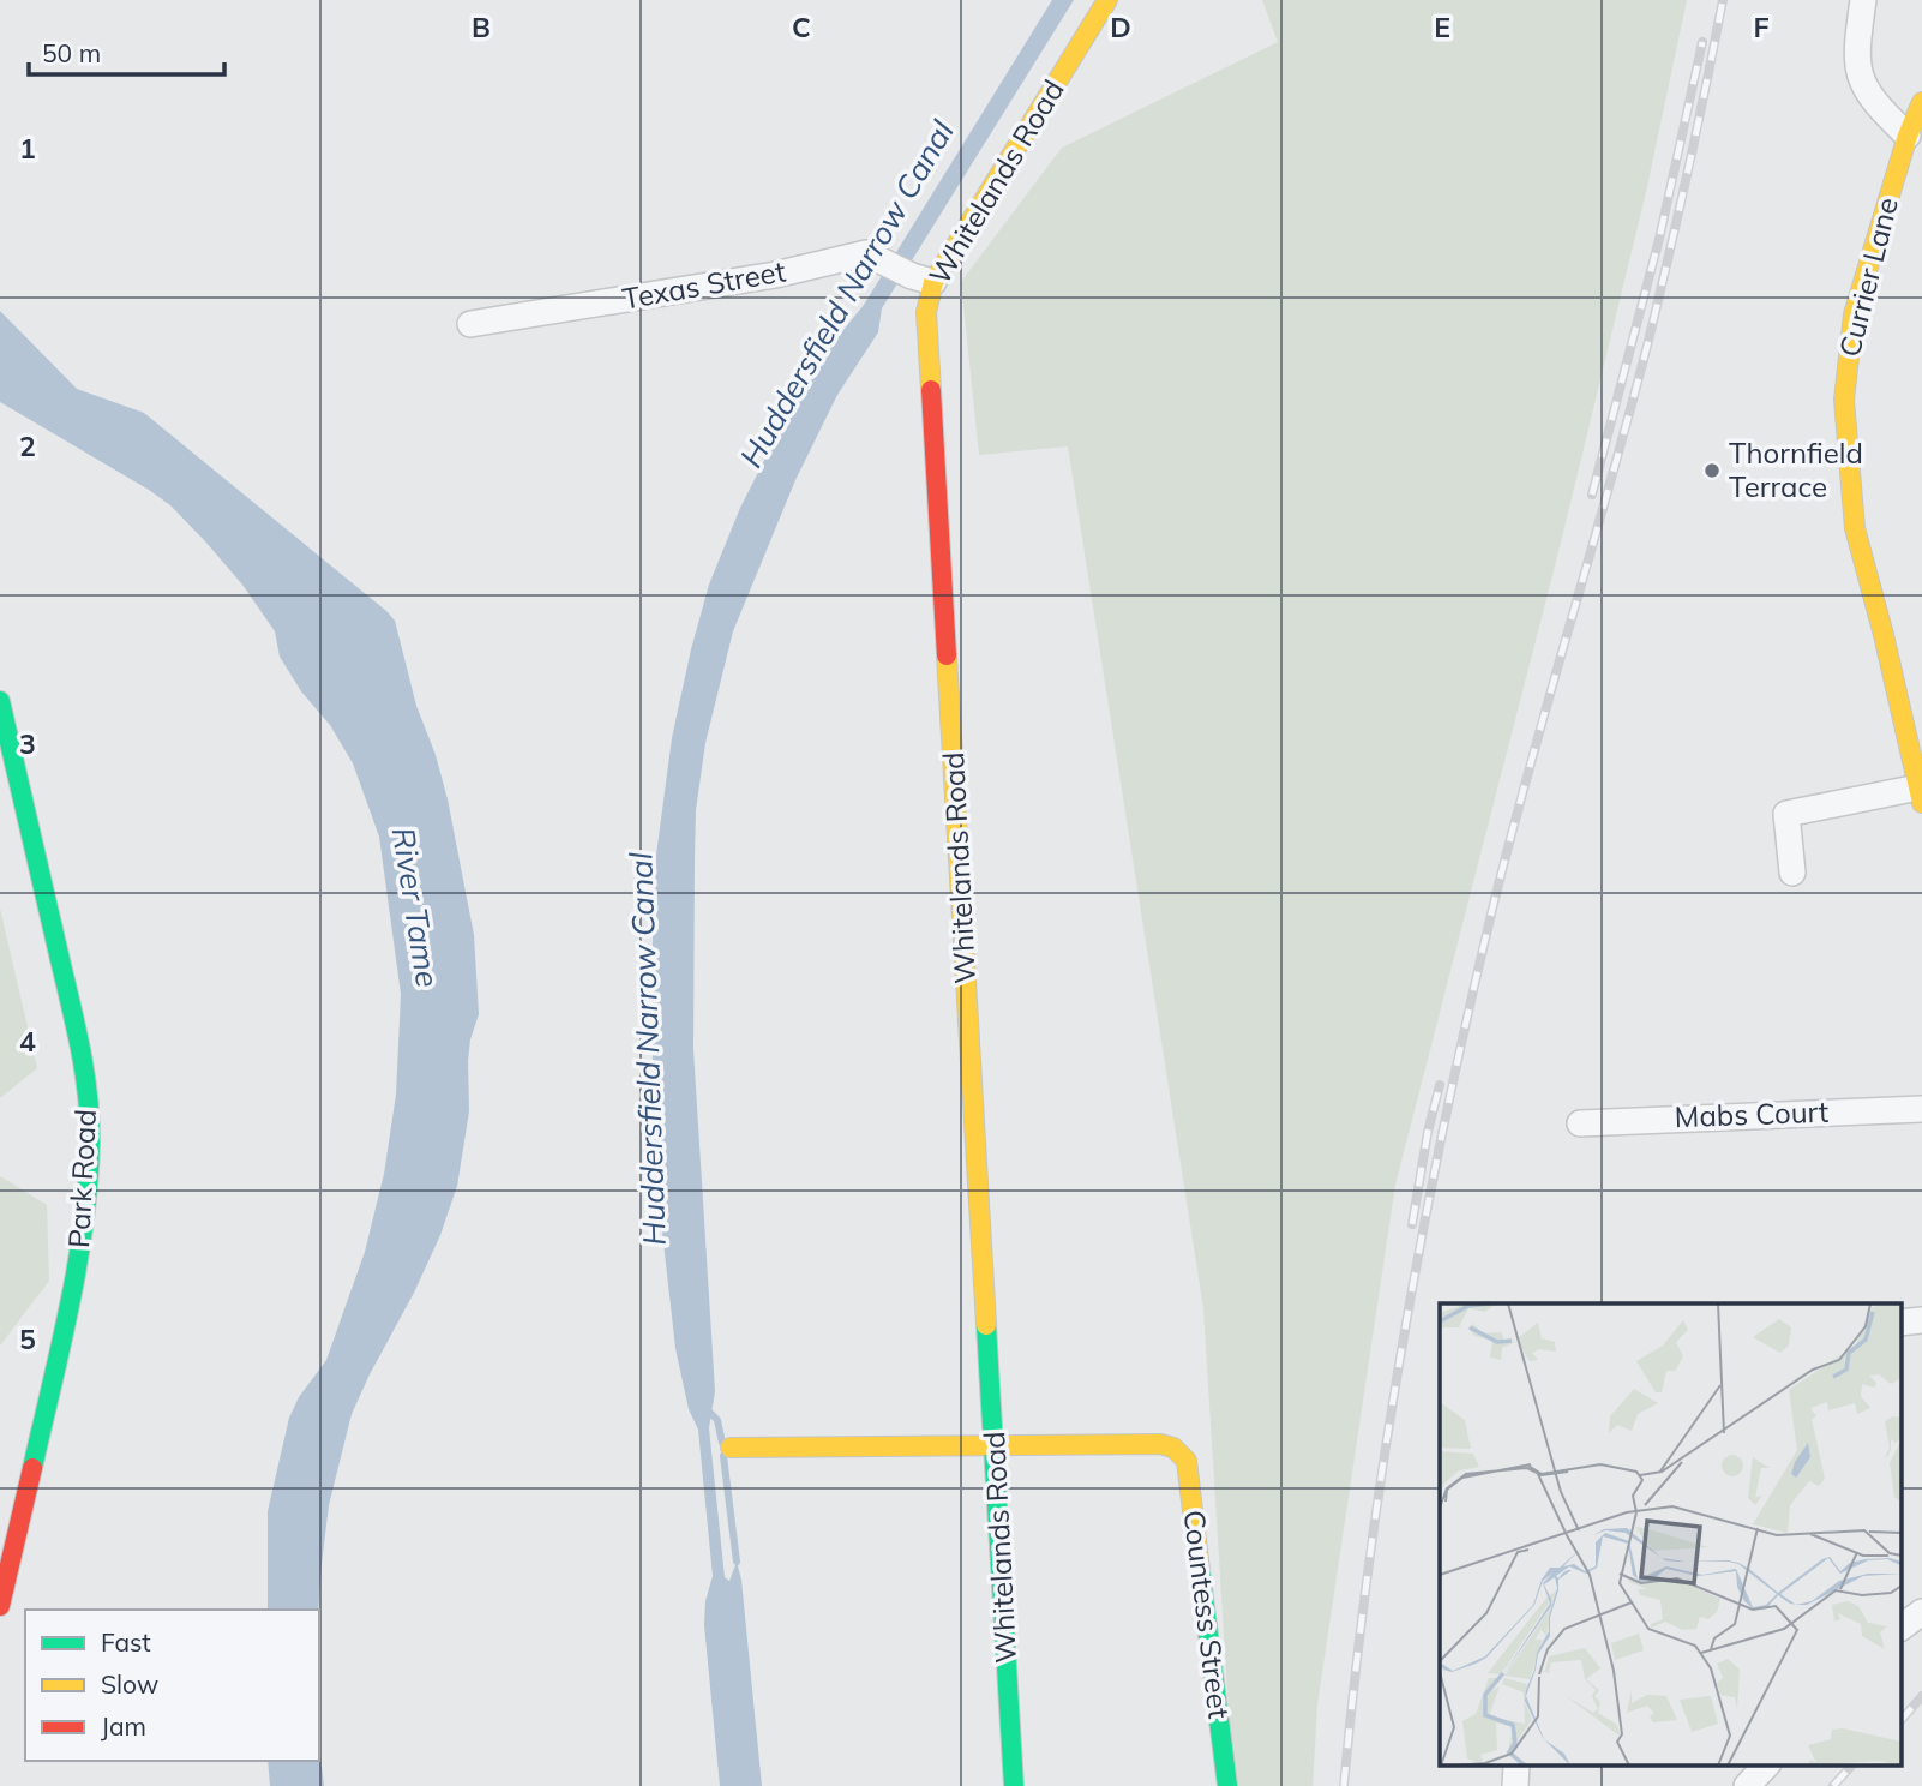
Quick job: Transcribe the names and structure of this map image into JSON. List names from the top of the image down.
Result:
{
  "streets": {
    "street": [
      "Whitelands Road",
      "Currier Lane",
      "Texas Street",
      "Mabs Court",
      "Park Road",
      "Countess Street"
    ]
  },
  "crossings": [
    ["Whitelands Road", "Texas Street"],
    ["Whitelands Road", "Countess Street"]
  ],
  "water": ["Huddersfield Narrow Canal", "River Tame"],
  "places": ["Thornfield Terrace"],
  "legend": ["Fast", "Slow", "Jam"],
  "scale_bar": "50 m",
  "grid": {
    "columns": [
      "B",
      "C",
      "D",
      "E",
      "F"
    ],
    "rows": [
      "1",
      "2",
      "3",
      "4",
      "5"
    ]
  }
}
